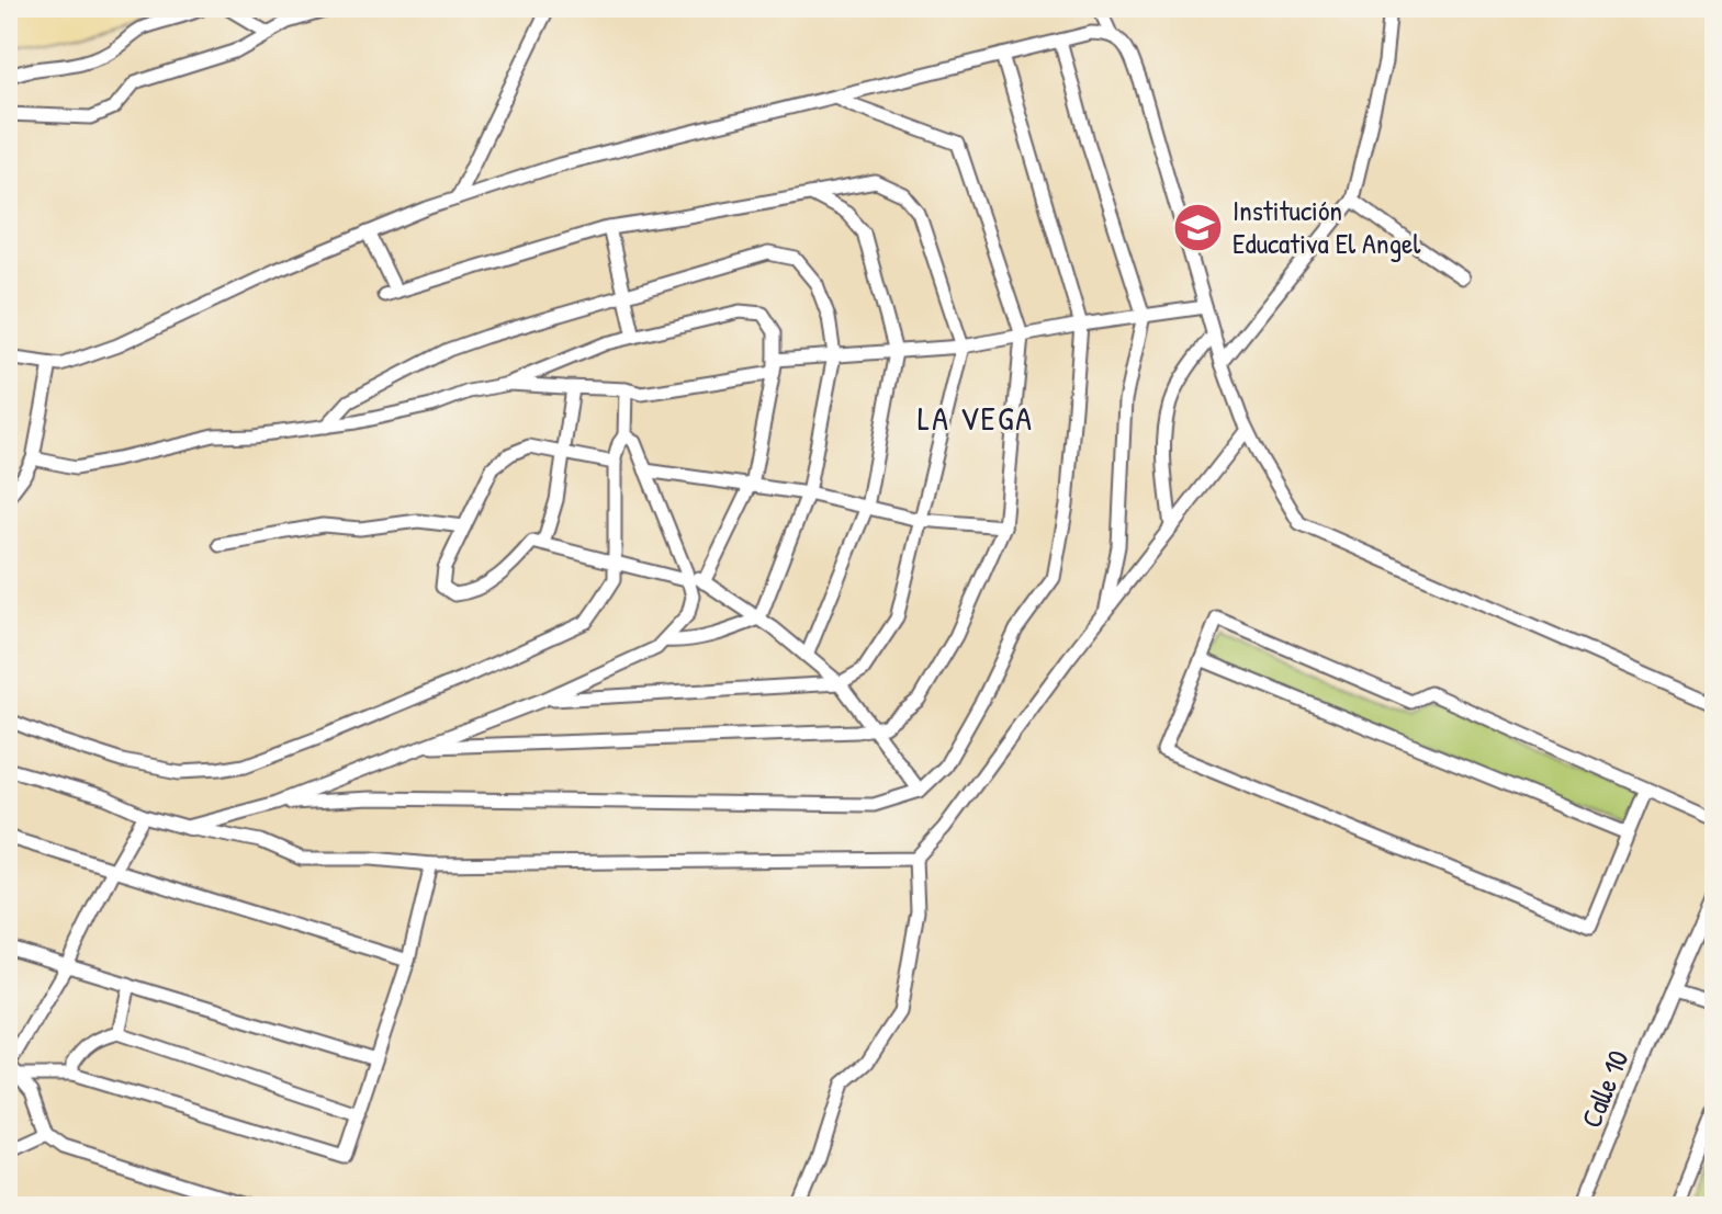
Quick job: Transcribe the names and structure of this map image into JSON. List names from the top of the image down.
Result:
{
  "streets": {
    "street": ["Calle 10"]
  },
  "districts": ["LA VEGA"],
  "places": {
    "school or university": ["Institución Educativa El Angel"]
  }
}
